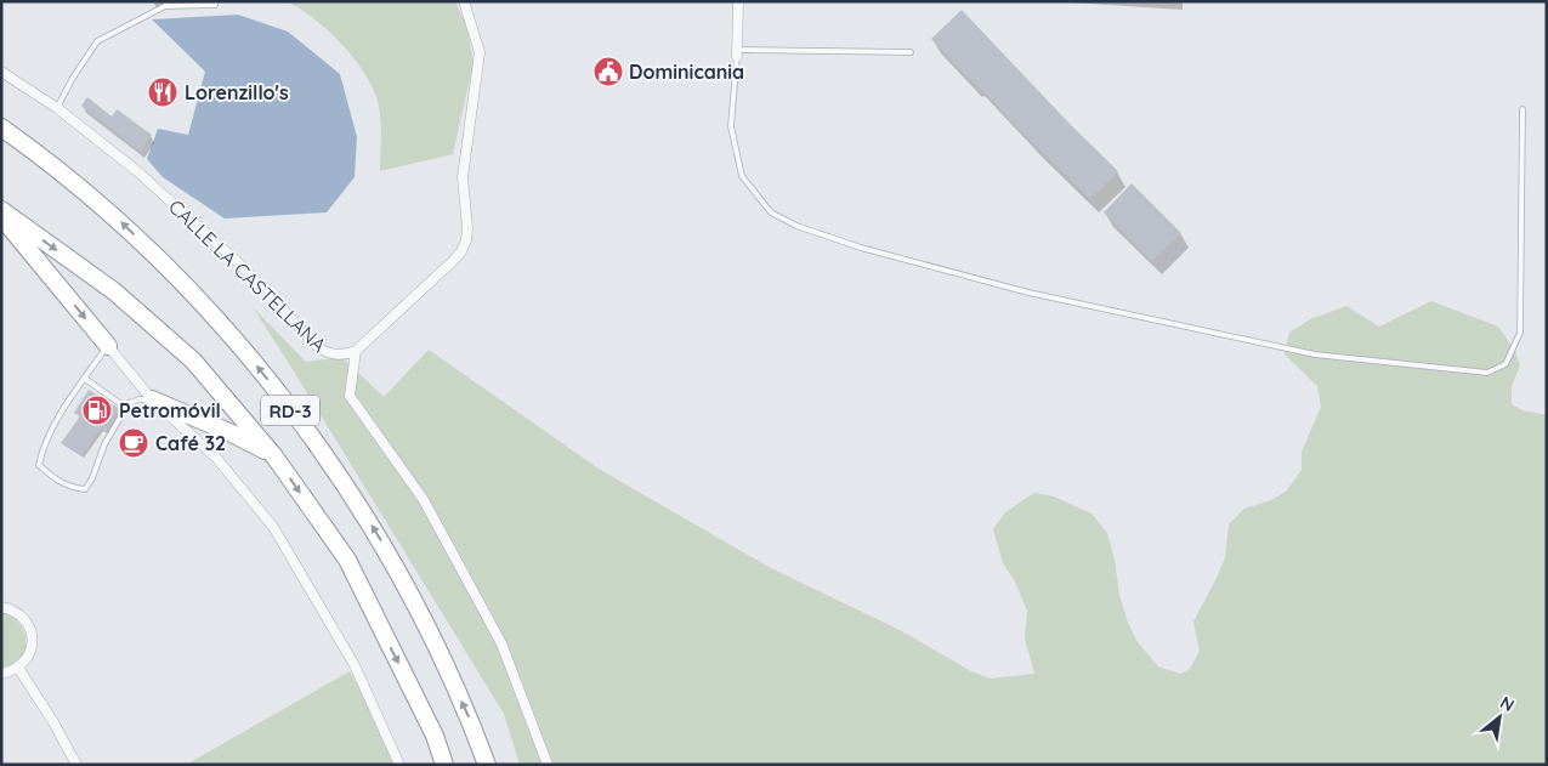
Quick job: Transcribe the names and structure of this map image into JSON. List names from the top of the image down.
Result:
{
  "streets": {
    "highway": ["RD-3"],
    "street": ["CALLE LA CASTELLANA"]
  },
  "places": {
    "public building": ["Dominicania"],
    "restaurant": ["Lorenzillo's"],
    "fuel station": ["Petromóvil"],
    "cafe": ["Café 32"]
  },
  "north": "top right"
}
